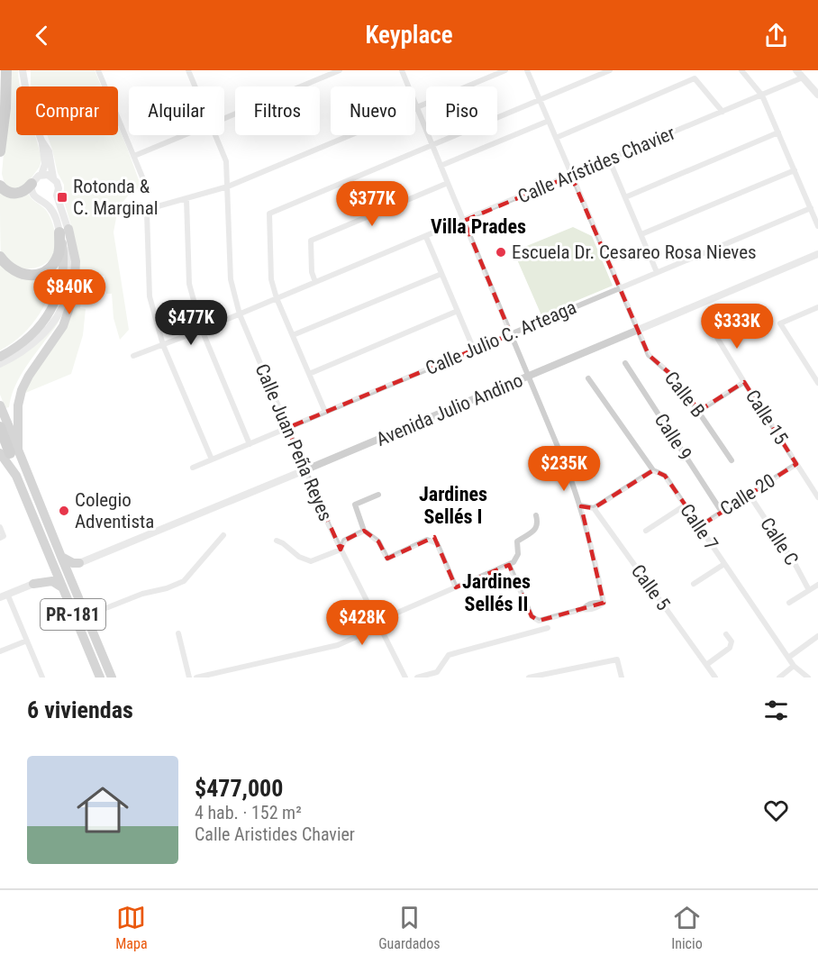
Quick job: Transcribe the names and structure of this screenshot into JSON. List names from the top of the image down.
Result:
{
  "streets": {
    "highway": ["PR-181"],
    "street": [
      "Calle Arístides Chavier",
      "Calle Julio C. Arteaga",
      "Calle B",
      "Avenida Julio Andino",
      "Calle 15",
      "Calle 9",
      "Calle Juan Peña Reyes",
      "Calle 20",
      "Calle 7",
      "Calle C",
      "Calle 5"
    ]
  },
  "crossings": [
    ["Calle Arístides Chavier", "Calle B"],
    ["Calle Arístides Chavier", "Calle Juan Peña Reyes"],
    ["Calle Julio C. Arteaga", "Calle B"],
    ["Calle Julio C. Arteaga", "Calle Juan Peña Reyes"],
    ["Calle B", "Avenida Julio Andino"],
    ["Calle B", "Calle 15"],
    ["Avenida Julio Andino", "Calle Juan Peña Reyes"],
    ["Calle 15", "Calle 20"],
    ["Calle 9", "Calle 20"],
    ["Calle 20", "Calle 7"],
    ["Calle 20", "Calle C"]
  ],
  "districts": ["Villa Prades", "Jardines Sellés I", "Jardines Sellés II"],
  "places": {
    "transit": ["Rotonda & C. Marginal"],
    "other": ["Escuela Dr. Cesareo Rosa Nieves", "Colegio Adventista"]
  },
  "page": {
    "header": "Keyplace",
    "chip": [
      "Comprar",
      "Alquilar",
      "Filtros",
      "Nuevo",
      "Piso"
    ],
    "price": [
      "$377K",
      "$840K",
      "$477K",
      "$333K",
      "$235K",
      "$428K"
    ],
    "heading": "6 viviendas",
    "list": [
      {
        "name": "$477,000",
        "note": "4 hab. · 152 m² · Calle Aristides Chavier"
      }
    ],
    "tabs": ["Mapa", "Guardados", "Inicio"]
  }
}
